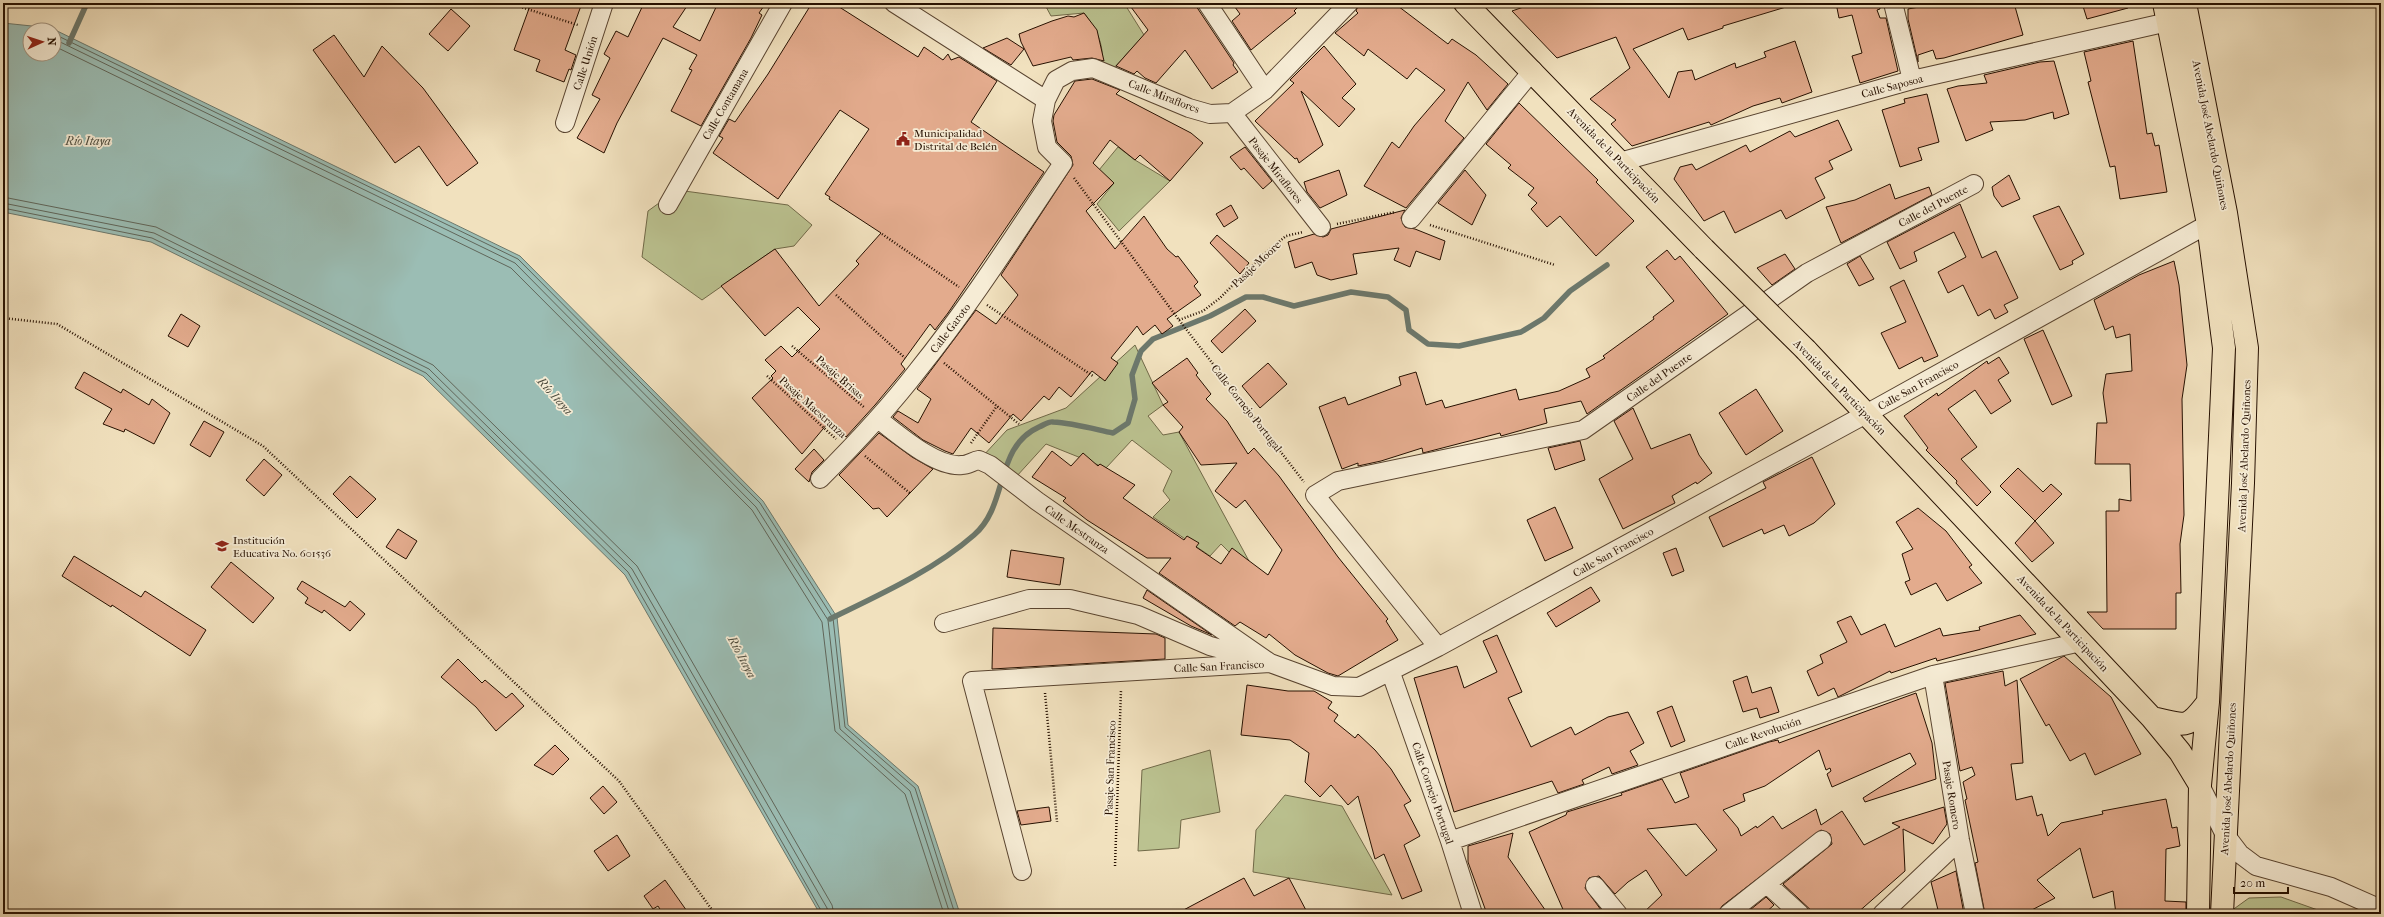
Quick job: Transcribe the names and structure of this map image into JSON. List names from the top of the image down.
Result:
{
  "streets": {
    "main road": ["Avenida José Abelardo Quiñones", "Avenida de la Participación"],
    "street": [
      "Calle Unión",
      "Calle Saposoa",
      "Calle Miraflores",
      "Calle Contamana",
      "Pasaje Miraflores",
      "Calle del Puente",
      "Calle Garoto",
      "Calle San Francisco",
      "Calle Cornejo Portugal",
      "Calle Mestranza",
      "Calle Revolución",
      "Pasaje Romero"
    ],
    "path": [
      "Pasaje Moore",
      "Pasaje Brisas",
      "Pasaje Maestranza",
      "Pasaje San Francisco"
    ]
  },
  "crossings": [
    ["Calle Saposoa", "Avenida José Abelardo Quiñones"],
    ["Calle Saposoa", "Avenida de la Participación"],
    ["Calle Miraflores", "Pasaje Miraflores"],
    ["Calle Miraflores", "Calle Garoto"],
    ["Calle Miraflores", "Calle Cornejo Portugal"],
    ["Avenida José Abelardo Quiñones", "Avenida de la Participación"],
    ["Avenida José Abelardo Quiñones", "Calle San Francisco"],
    ["Avenida de la Participación", "Calle San Francisco"],
    ["Avenida de la Participación", "Calle Revolución"],
    ["Pasaje Miraflores", "Pasaje Moore"],
    ["Calle del Puente", "Calle Cornejo Portugal"],
    ["Pasaje Moore", "Calle Cornejo Portugal"],
    ["Calle Garoto", "Pasaje Brisas"],
    ["Calle Garoto", "Pasaje Maestranza"],
    ["Calle Garoto", "Calle Cornejo Portugal"],
    ["Calle Garoto", "Calle Mestranza"],
    ["Pasaje Brisas", "Calle Mestranza"],
    ["Calle San Francisco", "Calle Cornejo Portugal"],
    ["Calle San Francisco", "Calle Mestranza"],
    ["Calle San Francisco", "Pasaje San Francisco"],
    ["Calle Cornejo Portugal", "Calle Revolución"],
    ["Calle Revolución", "Pasaje Romero"]
  ],
  "water": ["Río Itaya"],
  "places": {
    "public building": ["Municipalidad Distrital de Belén"],
    "school or university": ["Institución Educativa No. 601536"]
  },
  "scale_bar": "20 m",
  "north": "right"
}
